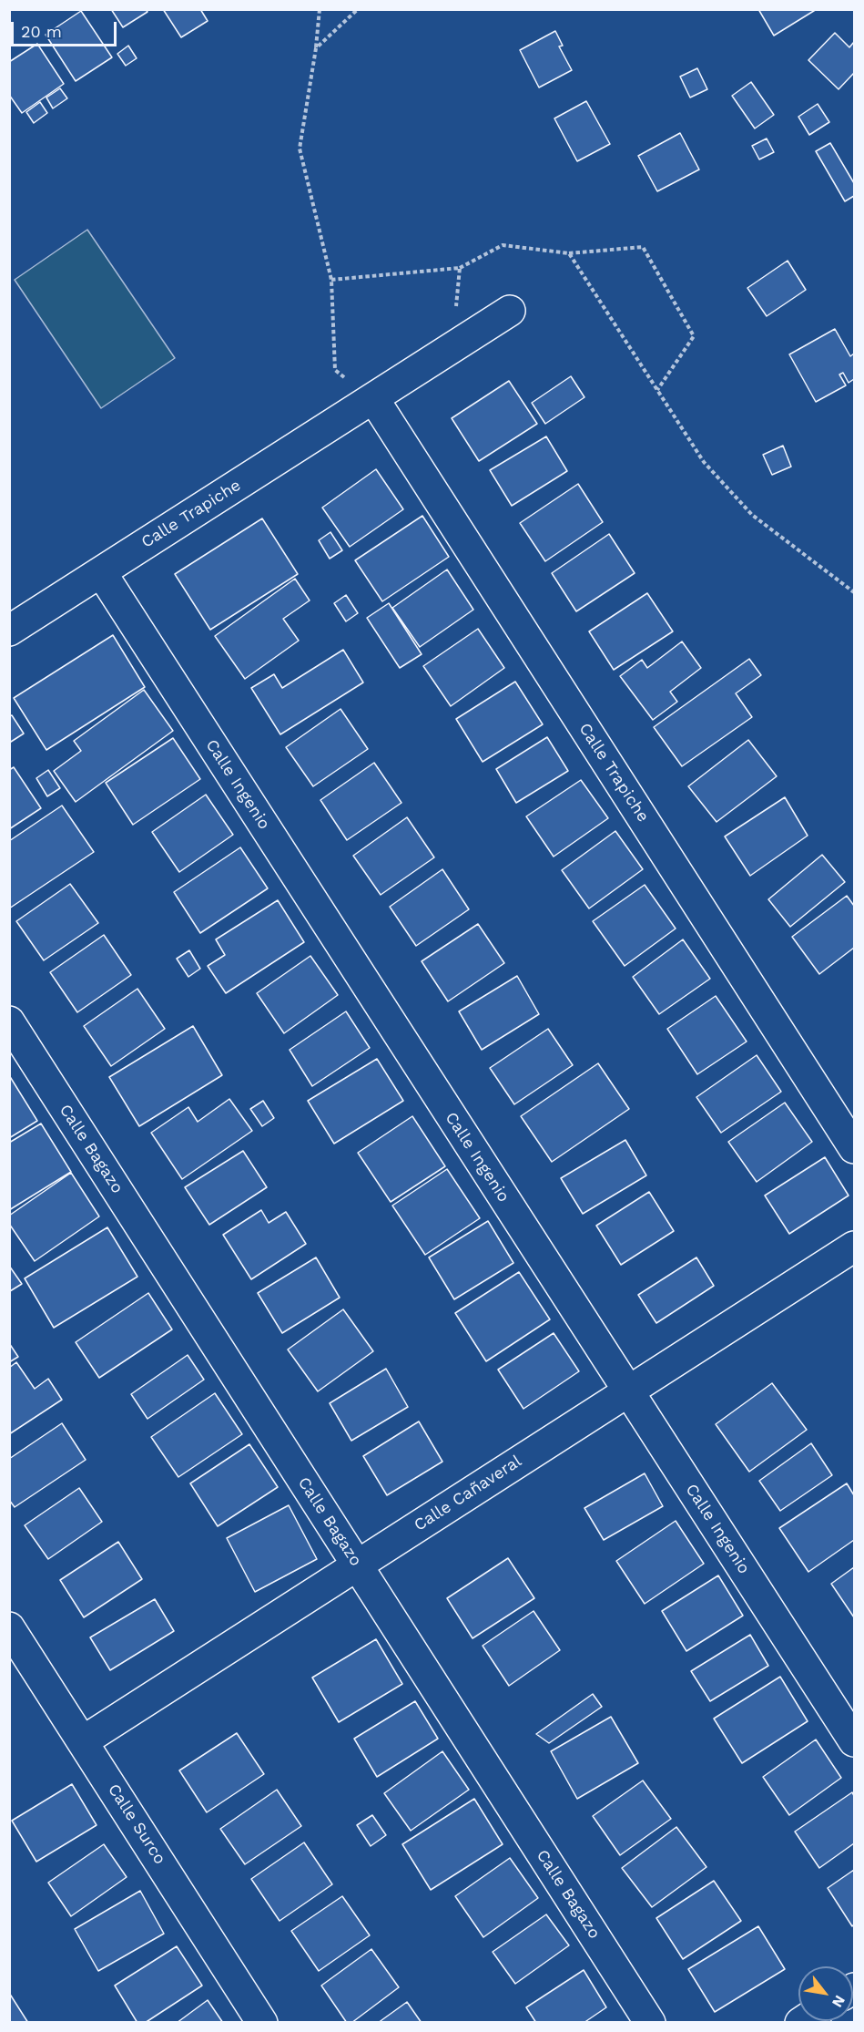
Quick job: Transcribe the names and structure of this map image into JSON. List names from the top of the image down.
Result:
{
  "streets": {
    "street": [
      "Calle Trapiche",
      "Calle Ingenio",
      "Calle Bagazo",
      "Calle Cañaveral",
      "Calle Surco"
    ]
  },
  "crossings": [
    ["Calle Trapiche", "Calle Ingenio"],
    ["Calle Ingenio", "Calle Cañaveral"],
    ["Calle Bagazo", "Calle Cañaveral"],
    ["Calle Cañaveral", "Calle Surco"]
  ],
  "scale_bar": "20 m",
  "north": "bottom right"
}
